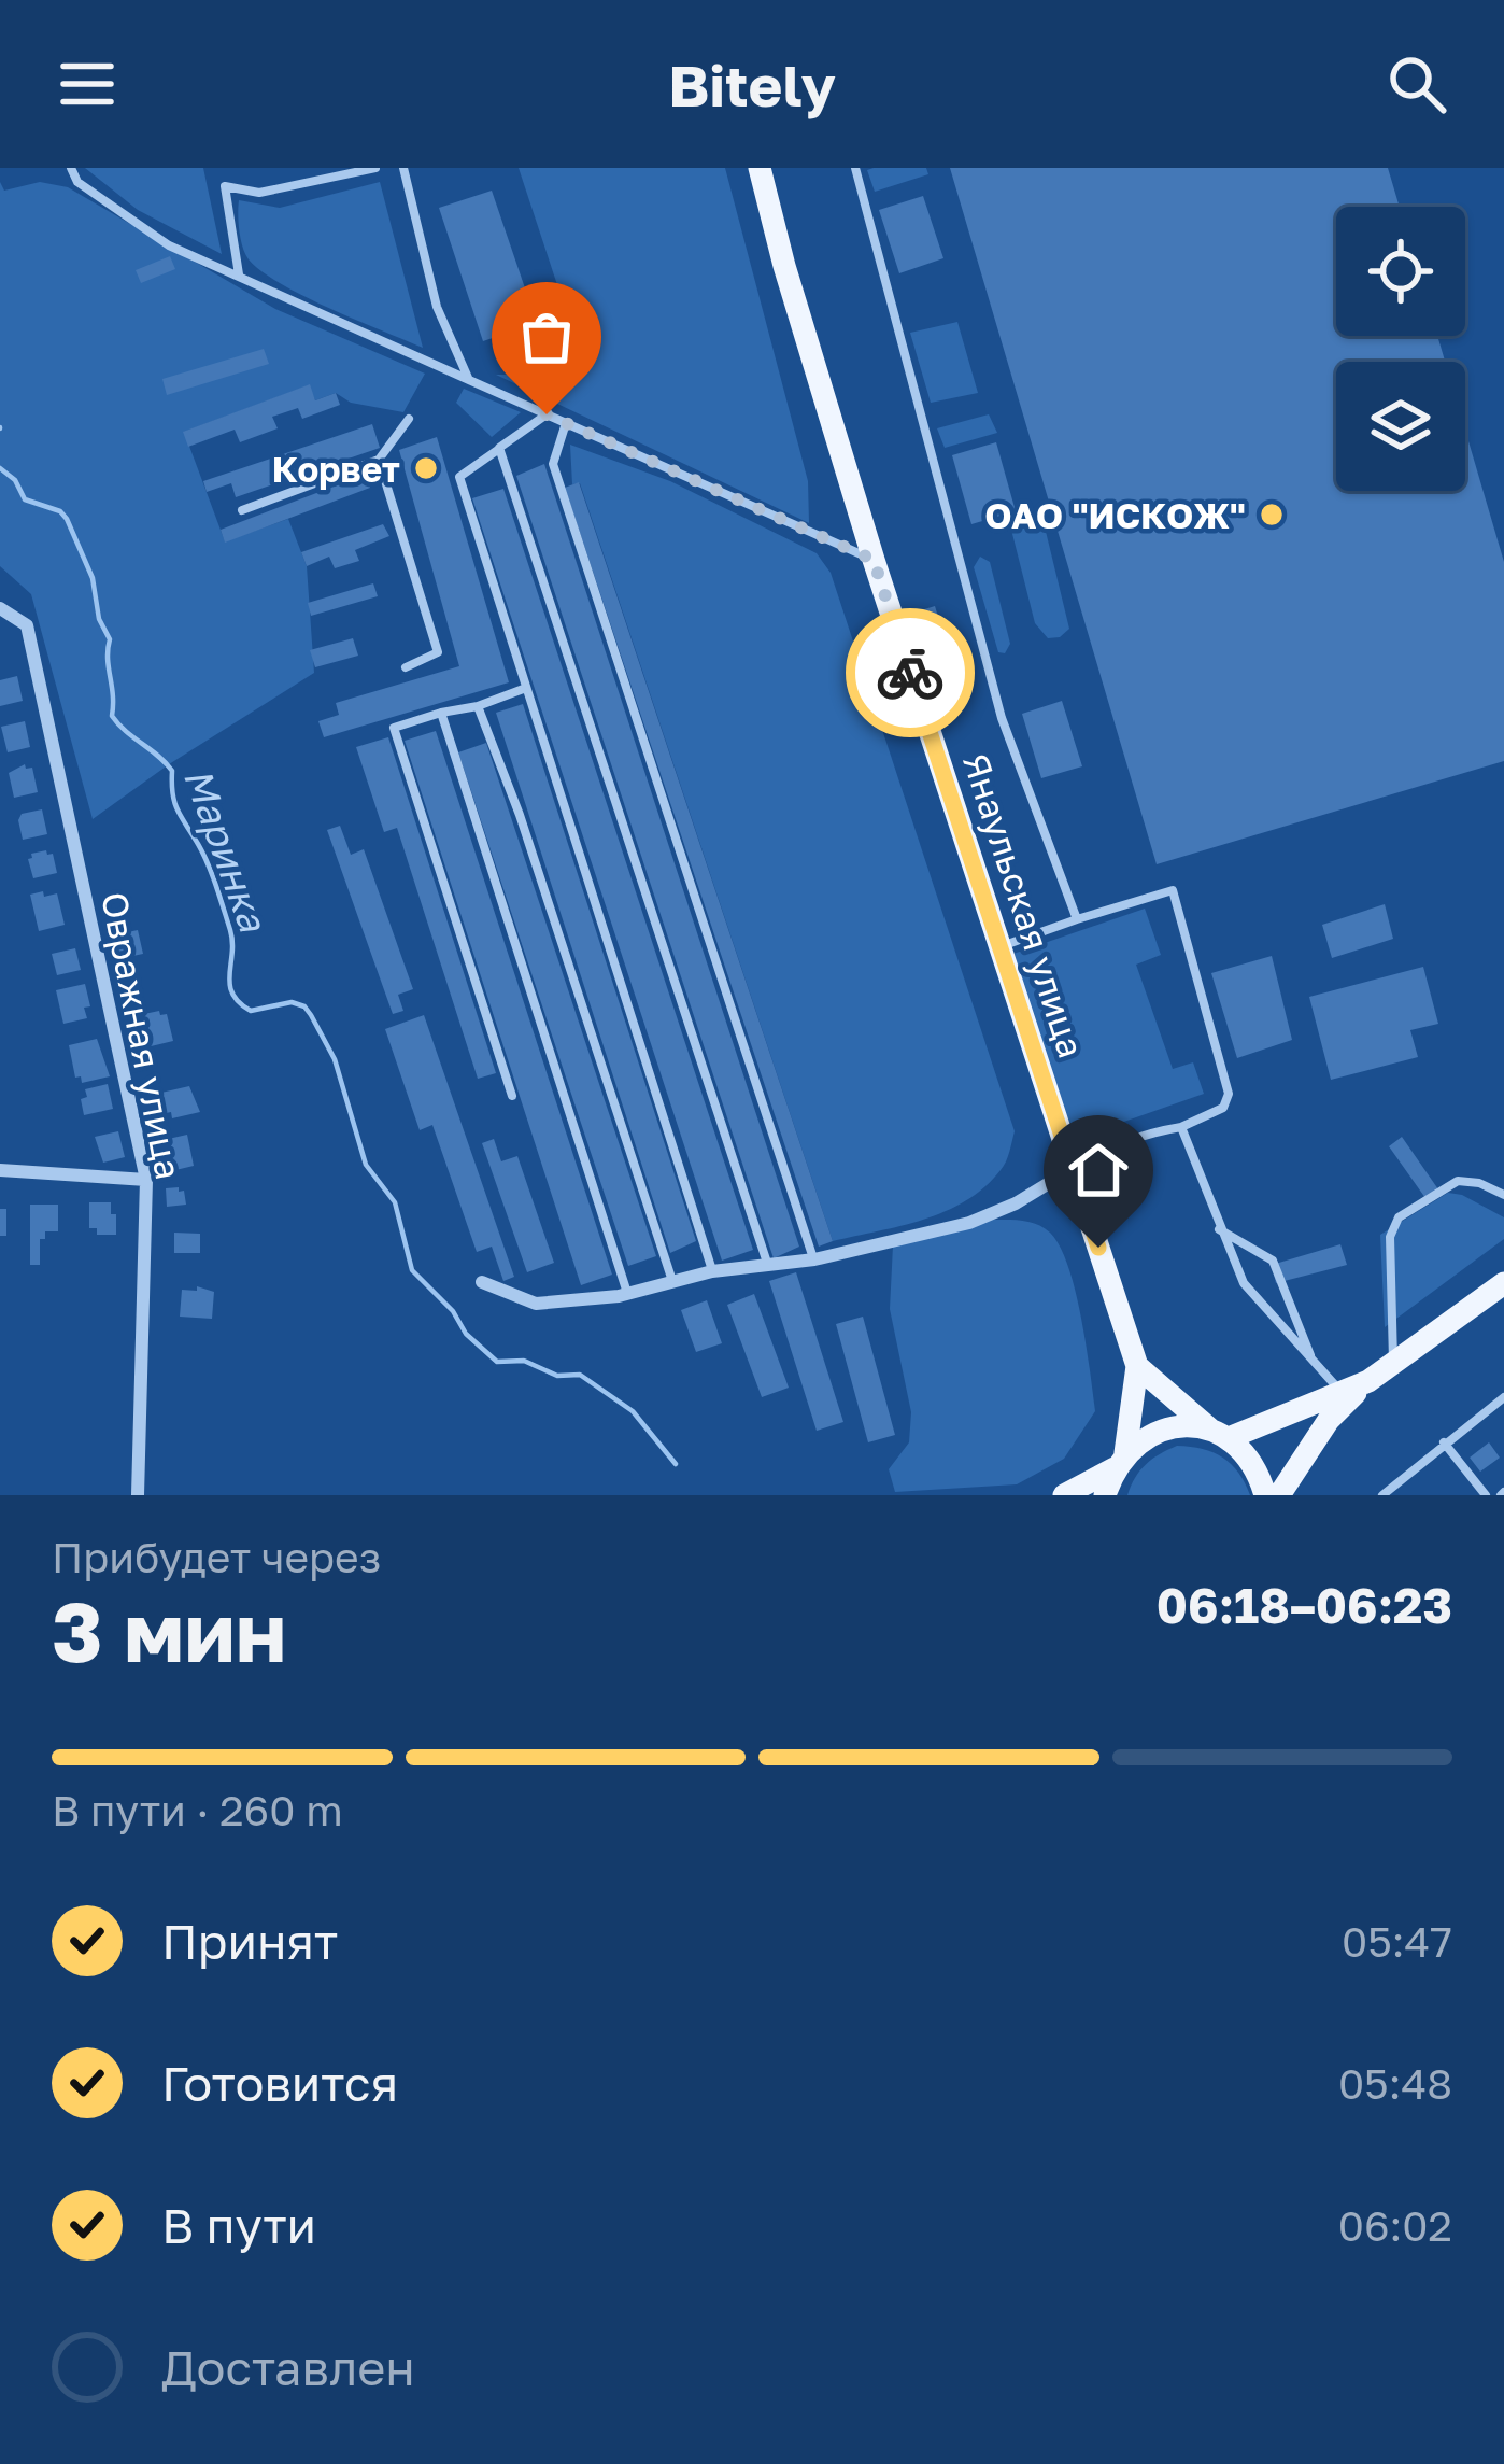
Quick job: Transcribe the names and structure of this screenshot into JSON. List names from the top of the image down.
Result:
{
  "streets": {
    "main road": ["Янаульская улица"],
    "street": ["Овражная улица"]
  },
  "water": ["Маринка"],
  "places": ["Корвет", "ОАО \"ИСКОЖ\""],
  "page": {
    "header": "Bitely",
    "heading": ["3 мин", "Прибудет через", "06:18–06:23"],
    "bar": "В пути · 260 m",
    "list": [
      ["Принят", "05:47"],
      ["Готовится", "05:48"],
      ["В пути", "06:02"],
      "Доставлен"
    ]
  }
}
